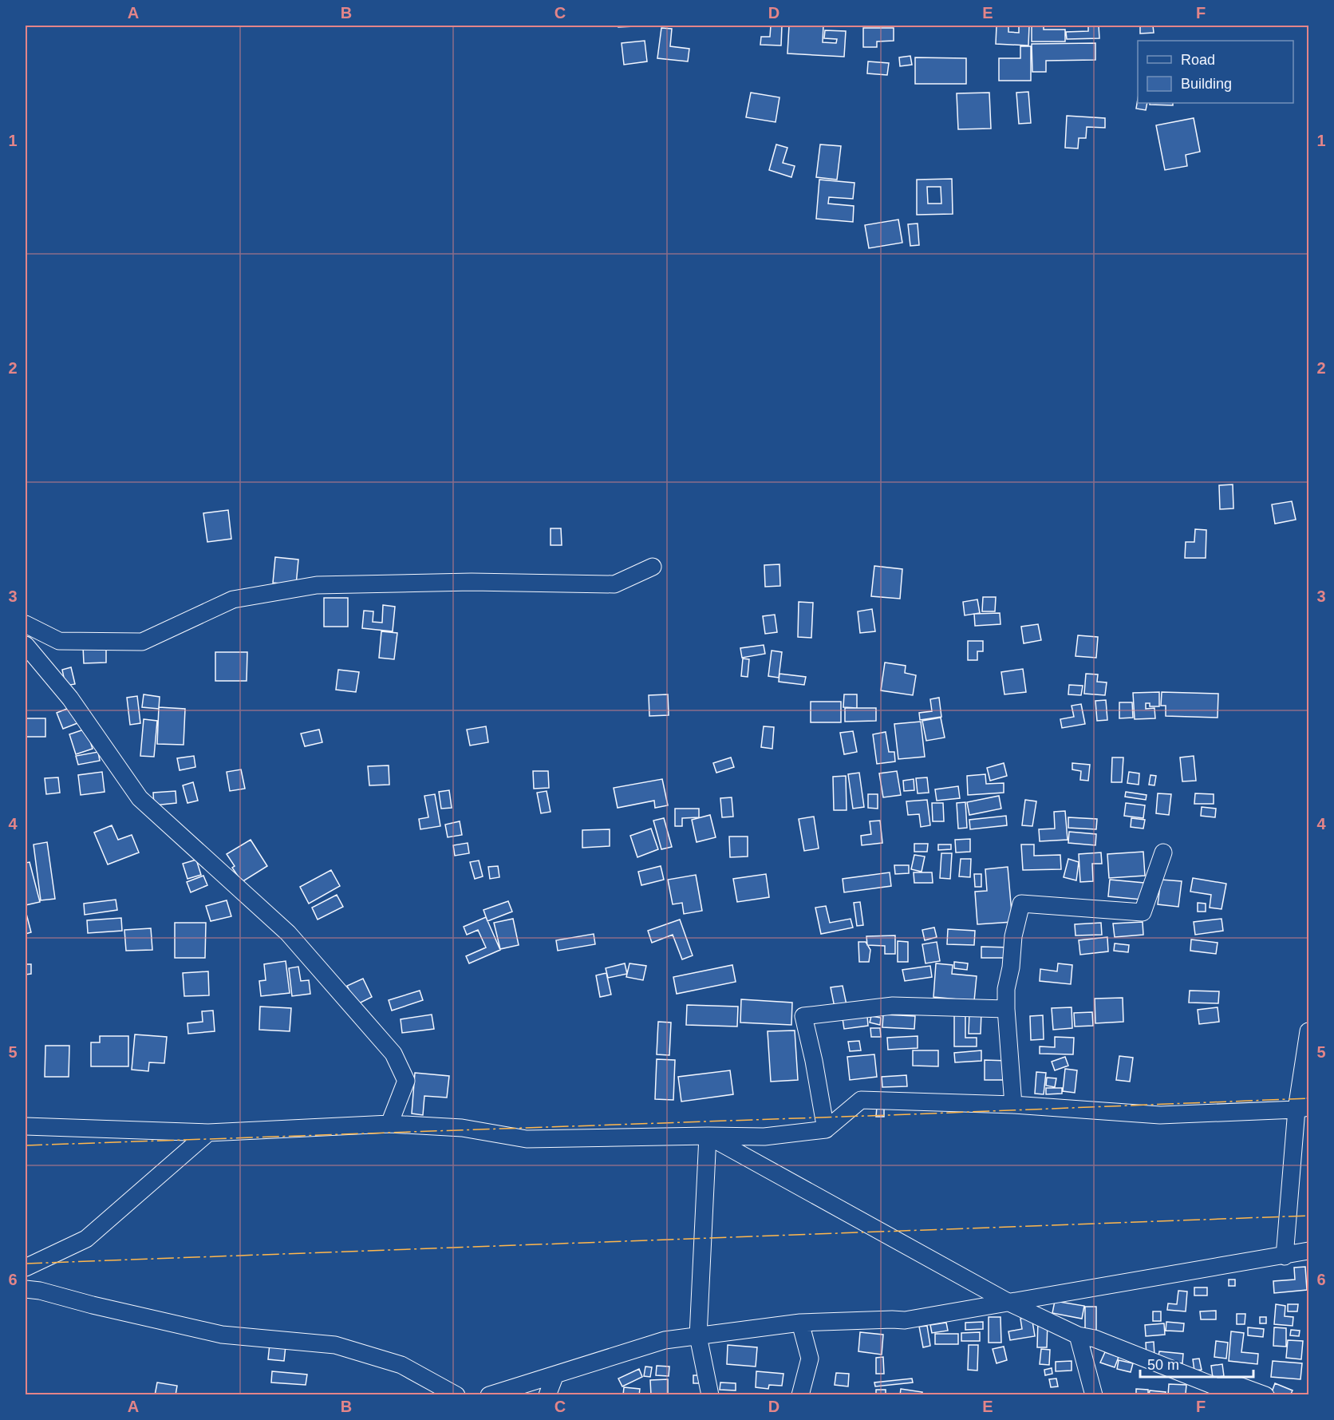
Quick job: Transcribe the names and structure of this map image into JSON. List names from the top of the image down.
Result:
{
  "legend": ["Road", "Building"],
  "scale_bar": "50 m",
  "grid": {
    "columns": [
      "A",
      "B",
      "C",
      "D",
      "E",
      "F"
    ],
    "rows": [
      "1",
      "2",
      "3",
      "4",
      "5",
      "6"
    ]
  }
}
